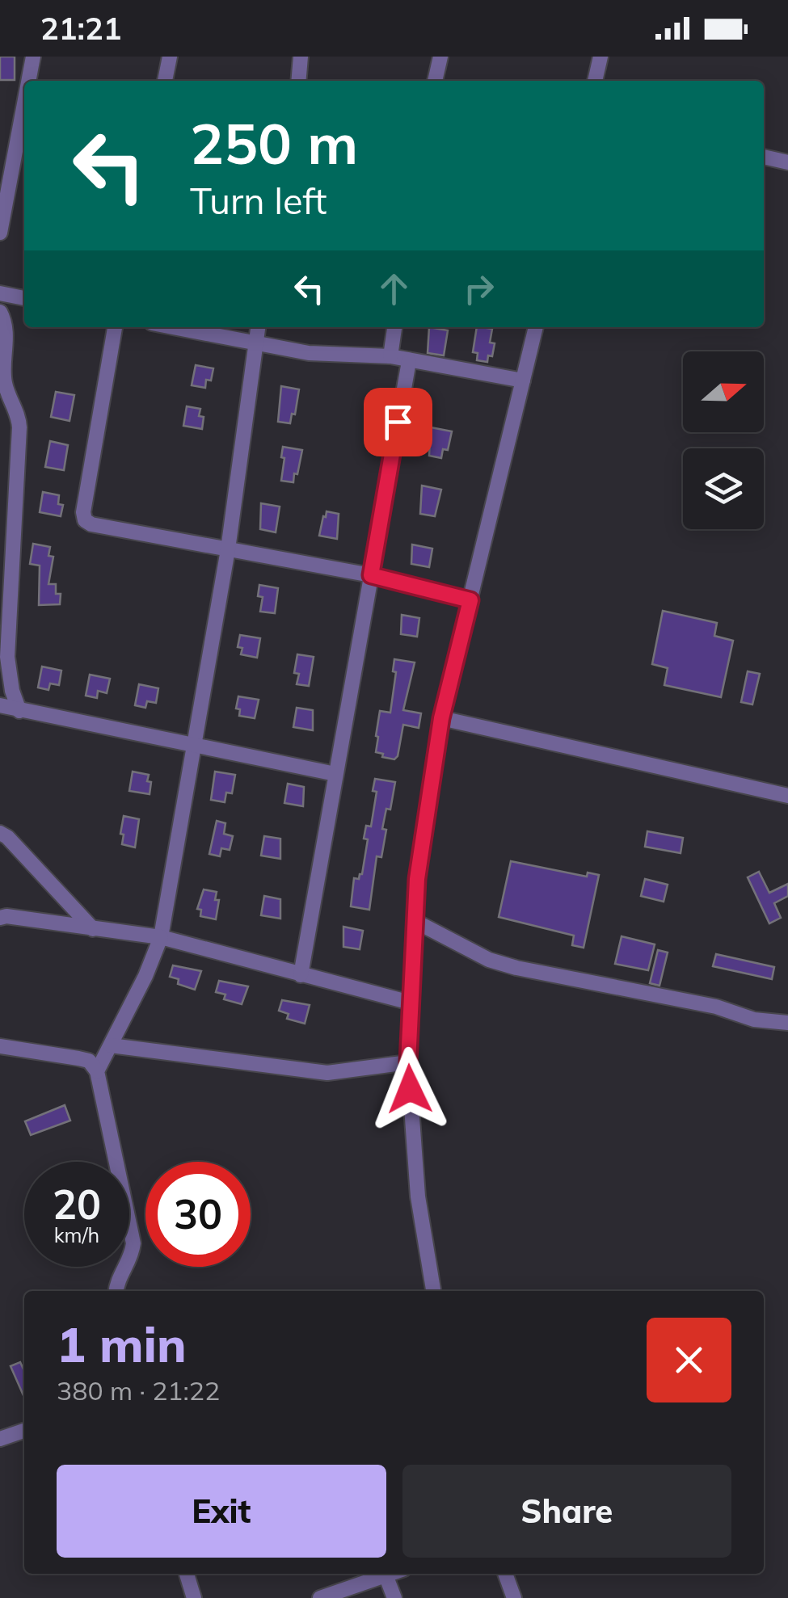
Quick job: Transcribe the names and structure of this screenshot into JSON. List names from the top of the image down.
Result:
{
  "north": "right",
  "page": {
    "status": "21:21",
    "turn": ["250 m", "Turn left"],
    "speed": "20 km/h",
    "limit": "30",
    "heading": ["1 min", "380 m · 21:22"],
    "buttons": ["Exit", "Share"]
  }
}
